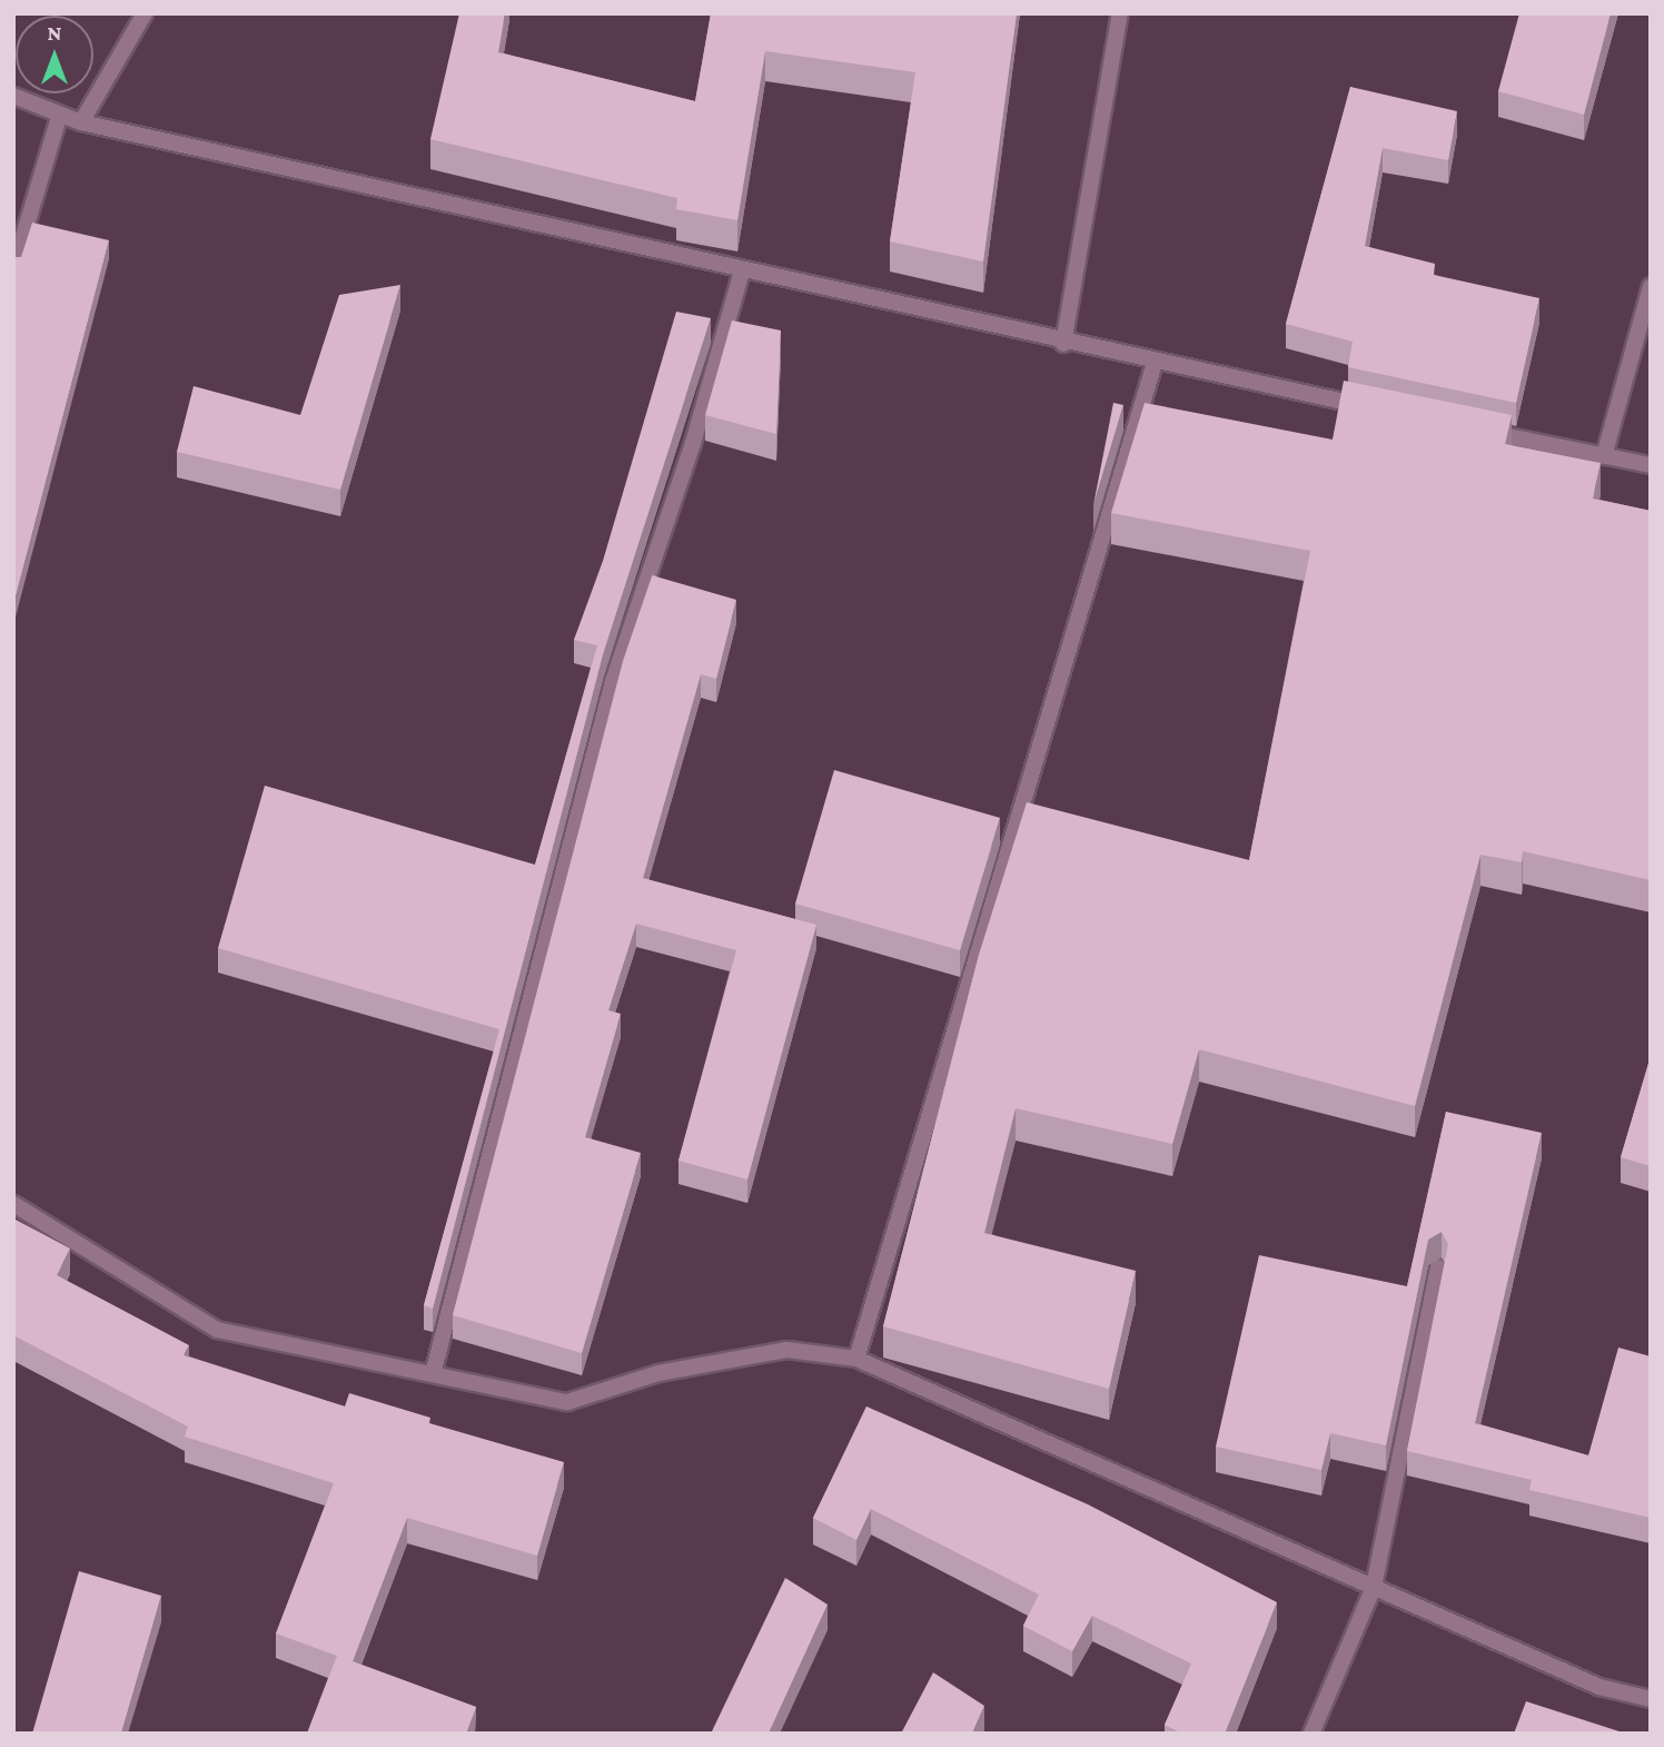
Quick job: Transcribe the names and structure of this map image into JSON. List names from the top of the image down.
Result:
{
  "north": "top"
}
